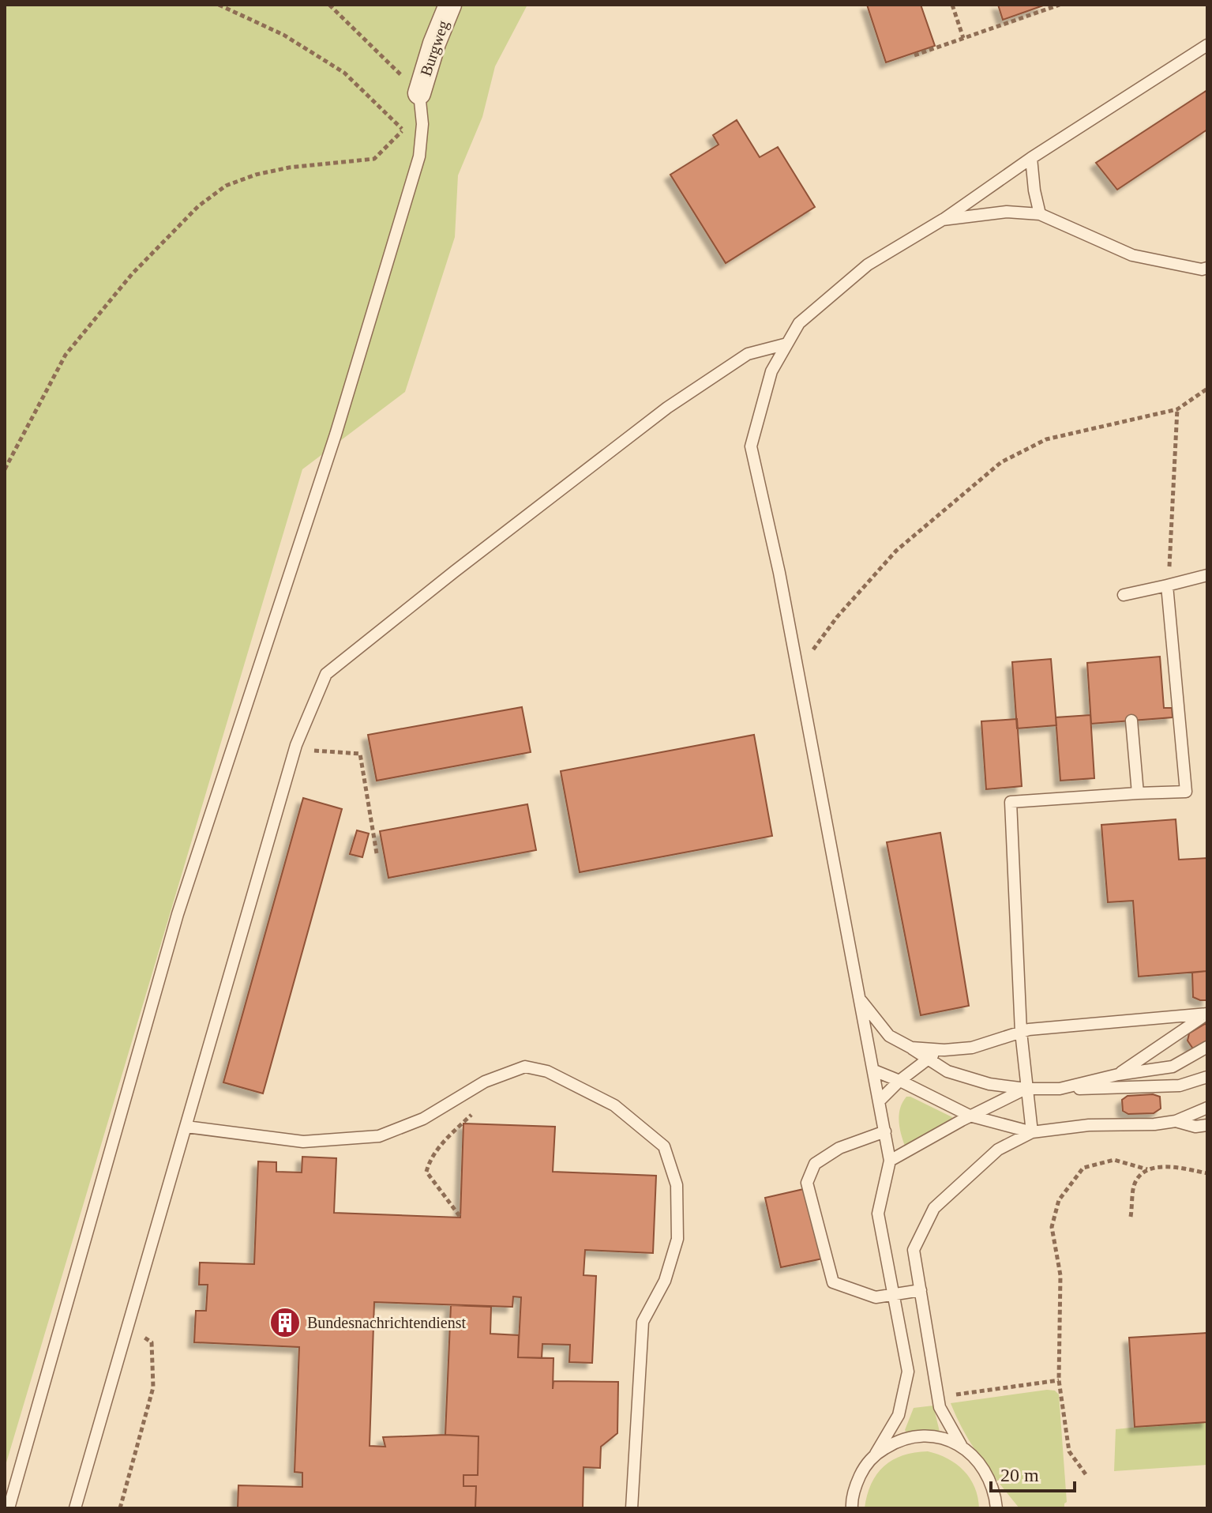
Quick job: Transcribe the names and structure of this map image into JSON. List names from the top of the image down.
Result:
{
  "streets": {
    "street": ["Burgweg"]
  },
  "places": {
    "building": ["Bundesnachrichtendienst"]
  },
  "scale_bar": "20 m"
}
